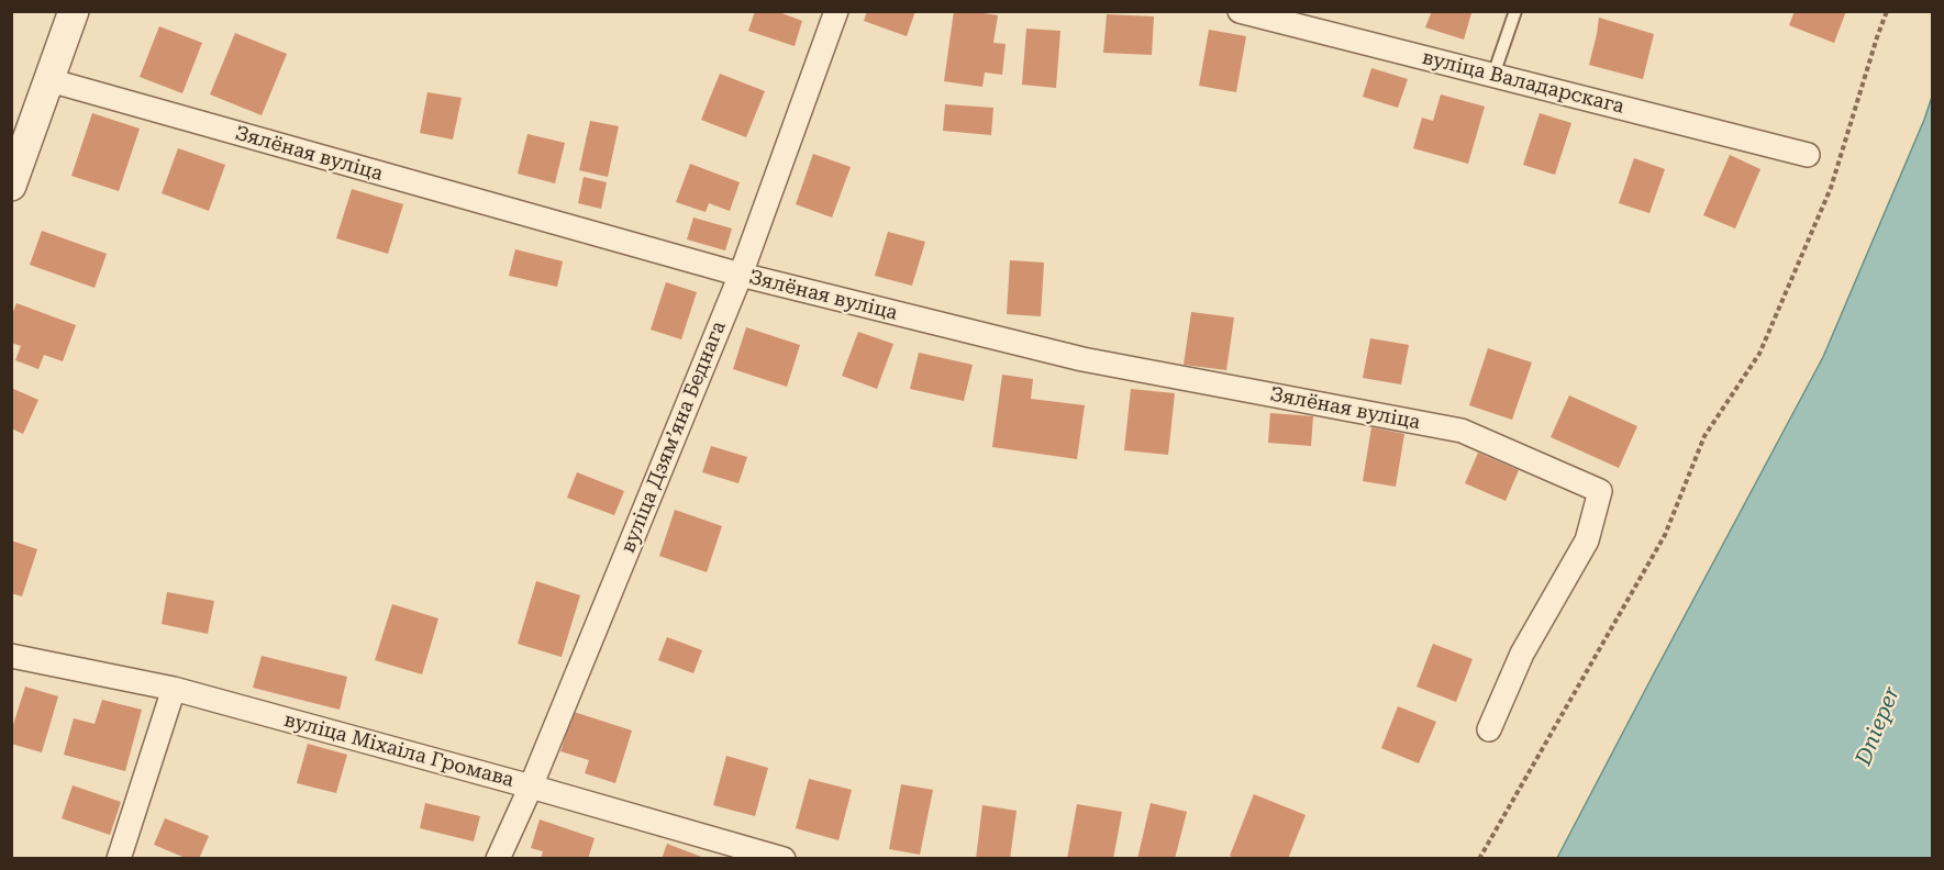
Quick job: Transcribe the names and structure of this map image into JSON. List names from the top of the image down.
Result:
{
  "streets": {
    "street": [
      "вуліца Валадарскага",
      "Зялёная вуліца",
      "вуліца Дзямʼяна Беднага",
      "вуліца Міхаіла Громава"
    ]
  },
  "crossings": [
    ["Зялёная вуліца", "вуліца Дзямʼяна Беднага"],
    ["вуліца Дзямʼяна Беднага", "вуліца Міхаіла Громава"]
  ],
  "water": ["Dnieper"]
}
